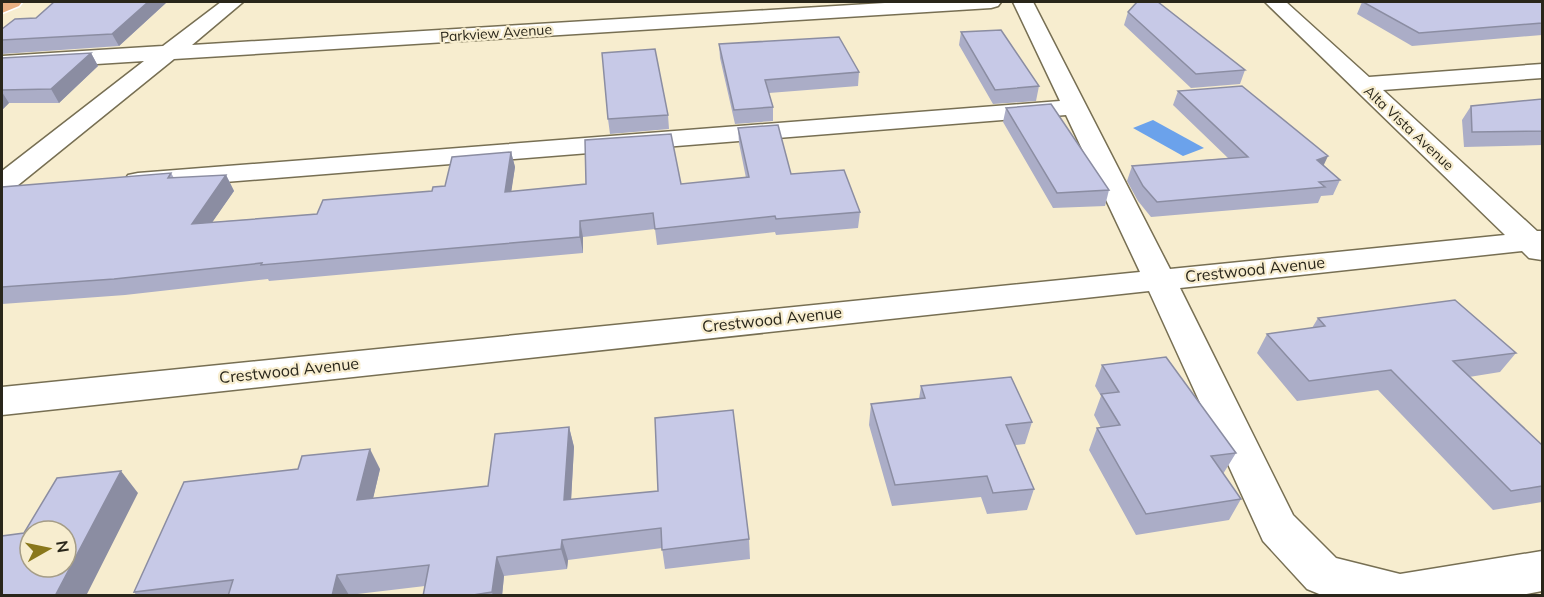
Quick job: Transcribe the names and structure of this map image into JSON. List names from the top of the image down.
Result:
{
  "streets": {
    "street": ["Parkview Avenue", "Alta Vista Avenue", "Crestwood Avenue"]
  },
  "crossings": [
    ["Alta Vista Avenue", "Crestwood Avenue"]
  ],
  "north": "right"
}
